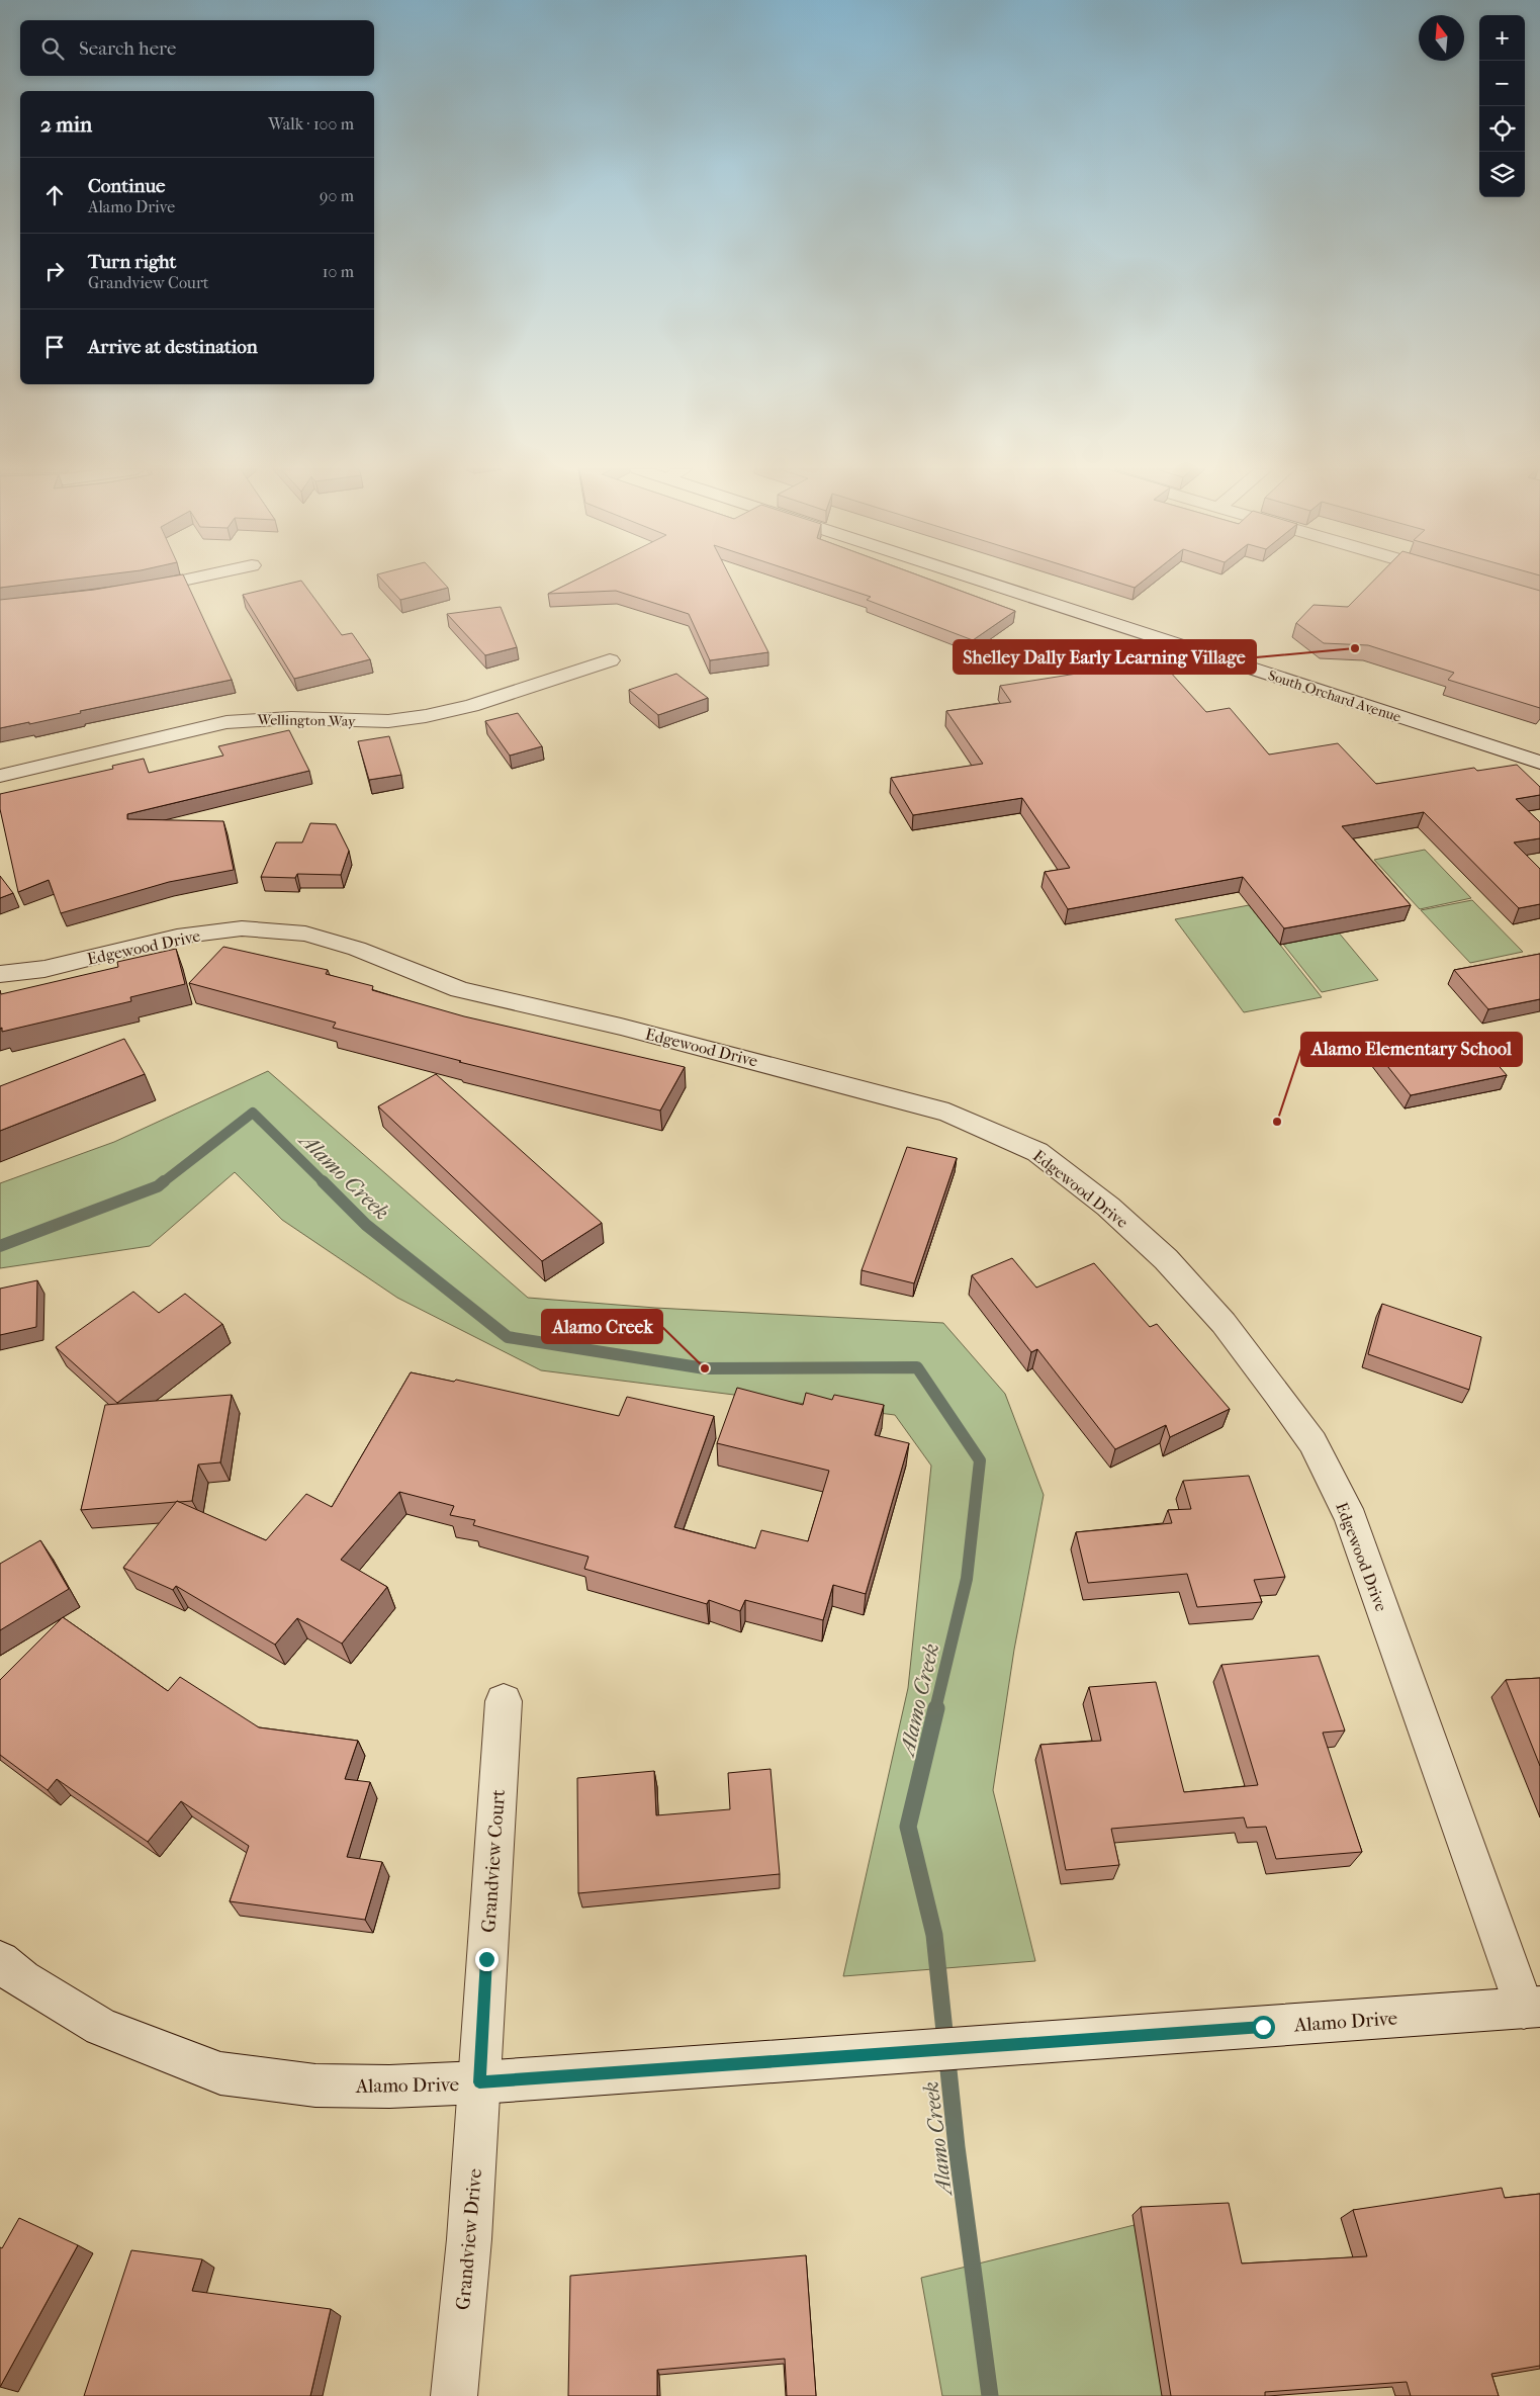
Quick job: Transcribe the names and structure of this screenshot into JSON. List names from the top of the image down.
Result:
{
  "streets": {
    "street": [
      "South Orchard Avenue",
      "Wellington Way",
      "Edgewood Drive",
      "Grandview Court",
      "Alamo Drive",
      "Grandview Drive"
    ]
  },
  "crossings": [
    ["Edgewood Drive", "Alamo Drive"],
    ["Grandview Court", "Alamo Drive"],
    ["Grandview Court", "Grandview Drive"],
    ["Alamo Drive", "Grandview Drive"]
  ],
  "water": ["Alamo Creek"],
  "places": ["Shelley Dally Early Learning Village", "Alamo Elementary School", "Alamo Creek"],
  "north": "top",
  "page": {
    "map_buttons": ["+", "−"],
    "search": "Search here",
    "heading": ["2 min", "Walk · 100 m"],
    "list": [
      ["Continue", "Alamo Drive", "90 m"],
      ["Turn right", "Grandview Court", "10 m"],
      "Arrive at destination"
    ]
  }
}
